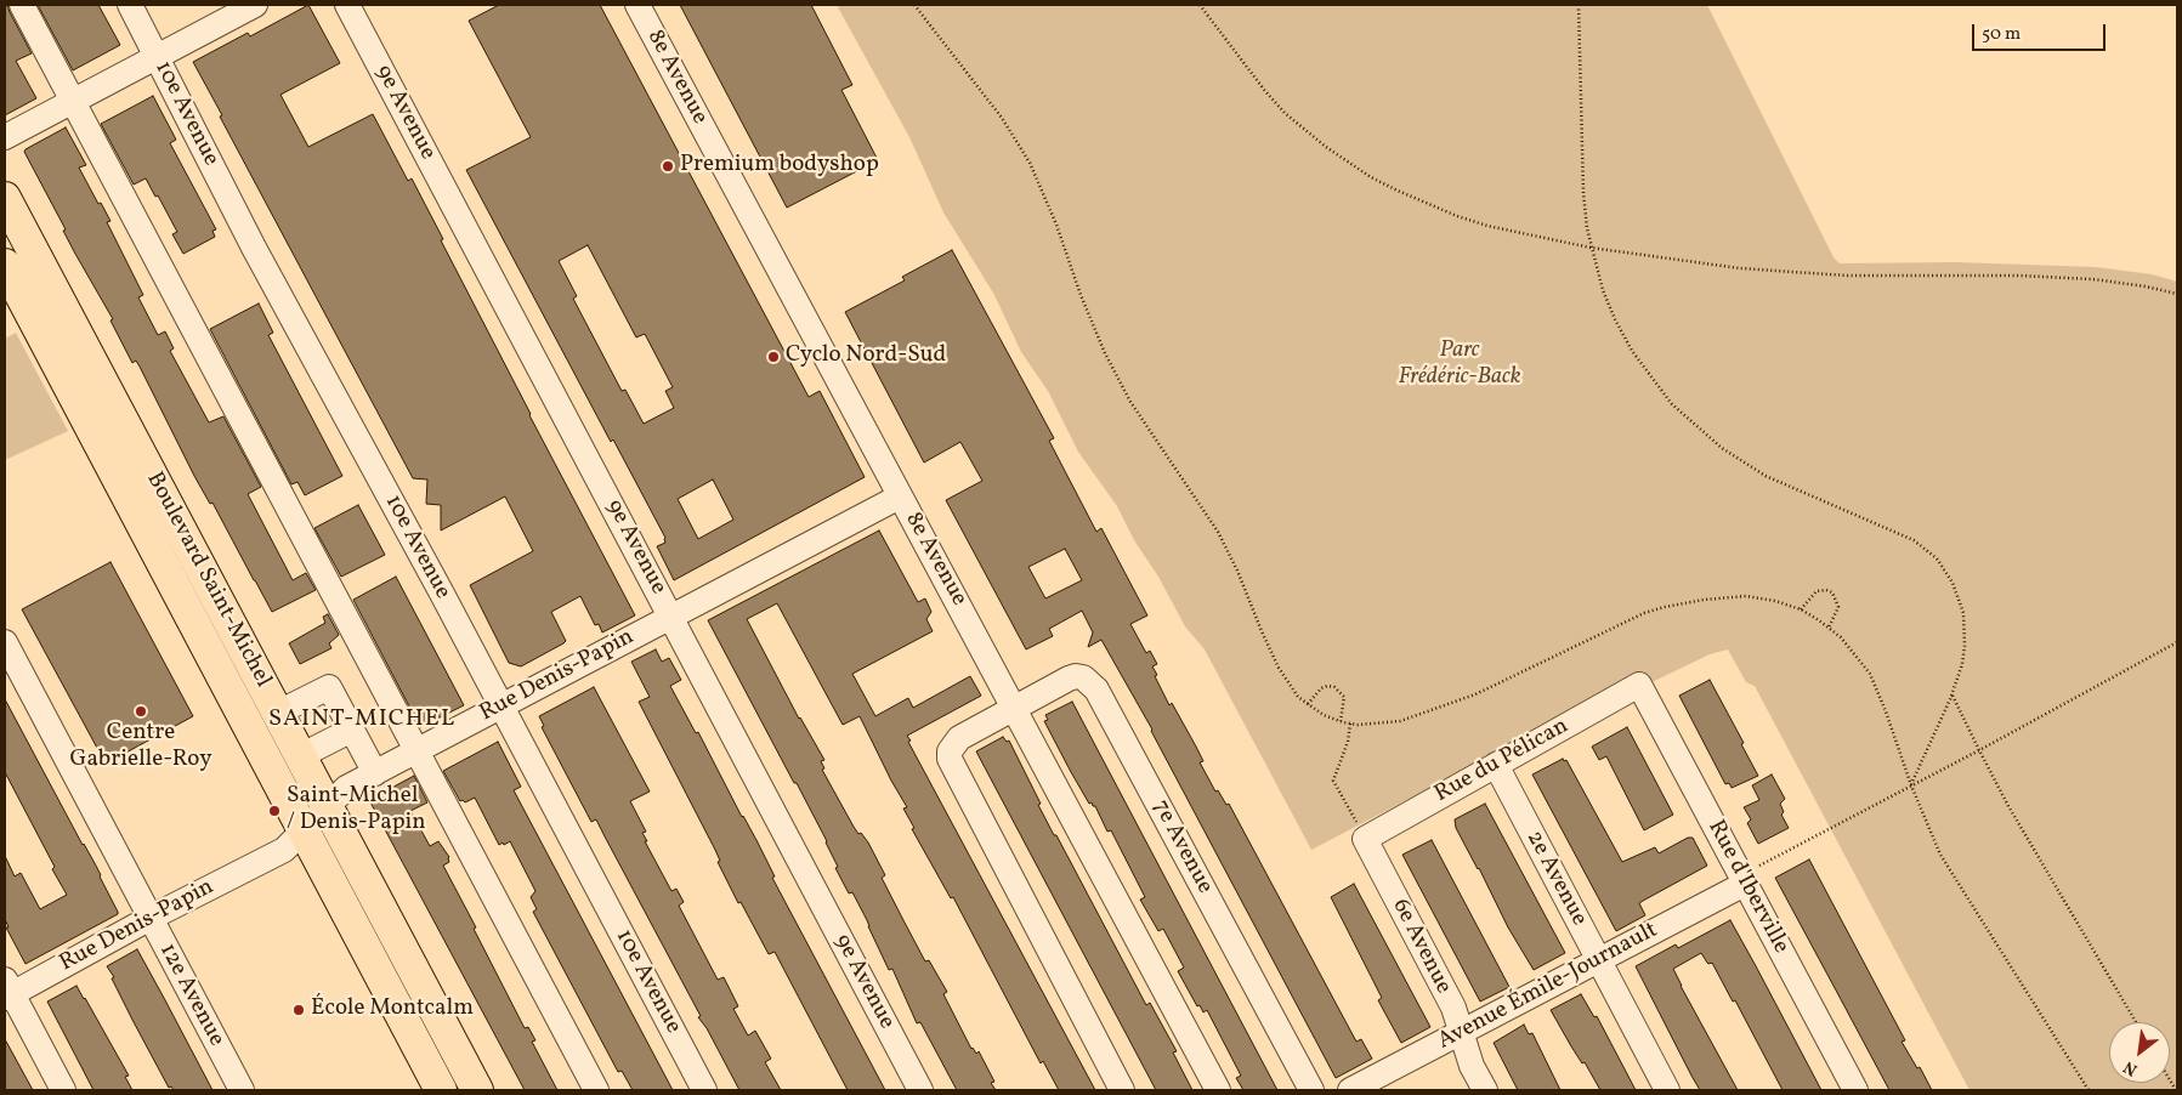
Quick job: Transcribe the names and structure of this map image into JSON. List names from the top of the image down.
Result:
{
  "streets": {
    "main road": ["Boulevard Saint-Michel"],
    "street": [
      "8e Avenue",
      "9e Avenue",
      "10e Avenue",
      "Rue Denis-Papin",
      "Rue du Pélican",
      "7e Avenue",
      "2e Avenue",
      "Rue d'Iberville",
      "6e Avenue",
      "Avenue Émile-Journault",
      "12e Avenue"
    ]
  },
  "crossings": [
    ["8e Avenue", "Rue Denis-Papin"],
    ["8e Avenue", "7e Avenue"],
    ["9e Avenue", "Rue Denis-Papin"],
    ["10e Avenue", "Rue Denis-Papin"],
    ["Boulevard Saint-Michel", "Rue Denis-Papin"],
    ["Rue Denis-Papin", "12e Avenue"],
    ["Rue du Pélican", "2e Avenue"],
    ["Rue du Pélican", "Rue d'Iberville"],
    ["Rue du Pélican", "6e Avenue"],
    ["2e Avenue", "Avenue Émile-Journault"],
    ["Rue d'Iberville", "Avenue Émile-Journault"],
    ["6e Avenue", "Avenue Émile-Journault"]
  ],
  "districts": ["SAINT-MICHEL"],
  "parks": ["Parc Frédéric-Back"],
  "places": [
    "Premium bodyshop",
    "Cyclo Nord-Sud",
    "Centre Gabrielle-Roy",
    "Saint-Michel / Denis-Papin",
    "École Montcalm"
  ],
  "scale_bar": "50 m",
  "north": "bottom left"
}
